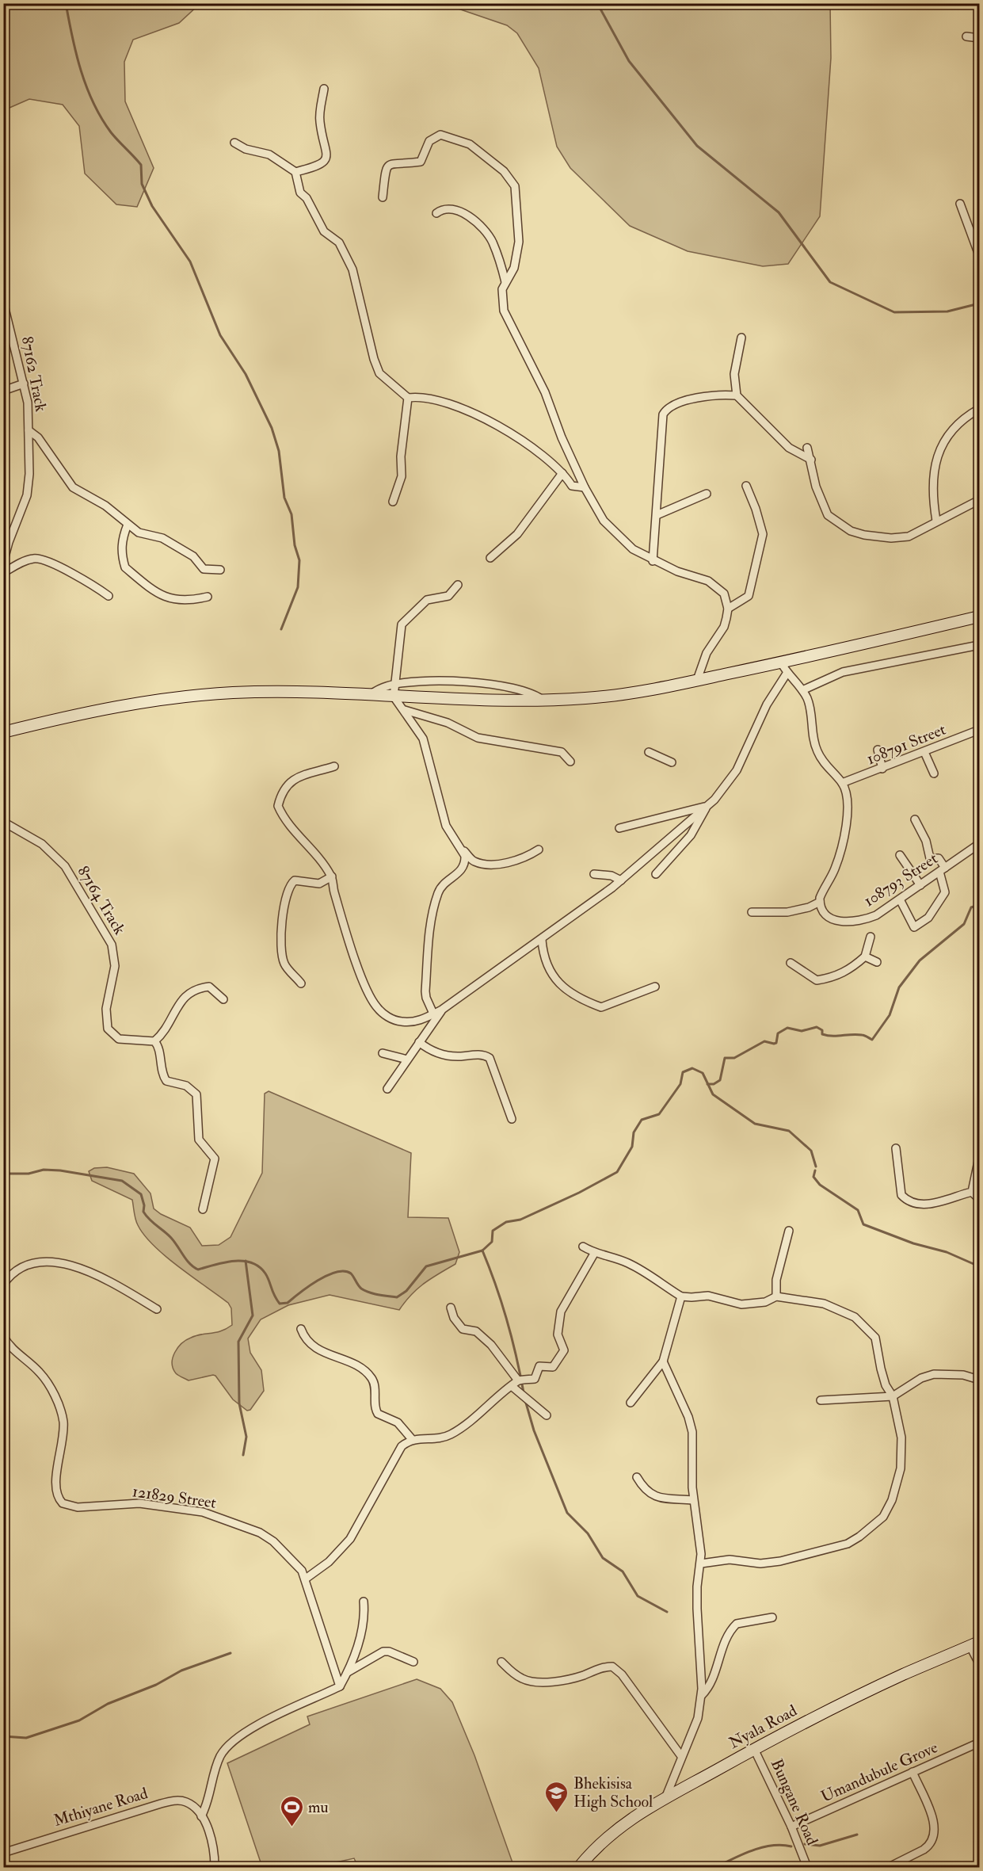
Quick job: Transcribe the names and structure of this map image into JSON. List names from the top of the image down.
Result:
{
  "streets": {
    "main road": ["Nyala Road"],
    "street": [
      "87162 Track",
      "108791 Street",
      "108793 Street",
      "87164 Track",
      "121829 Street",
      "Umandubule Grove",
      "Bungane Road",
      "Mthiyane Road"
    ]
  },
  "crossings": [
    ["Nyala Road", "Bungane Road"],
    ["Umandubule Grove", "Bungane Road"]
  ],
  "places": {
    "school or university": ["Bhekisisa High School"],
    "sports": ["mu"]
  }
}
